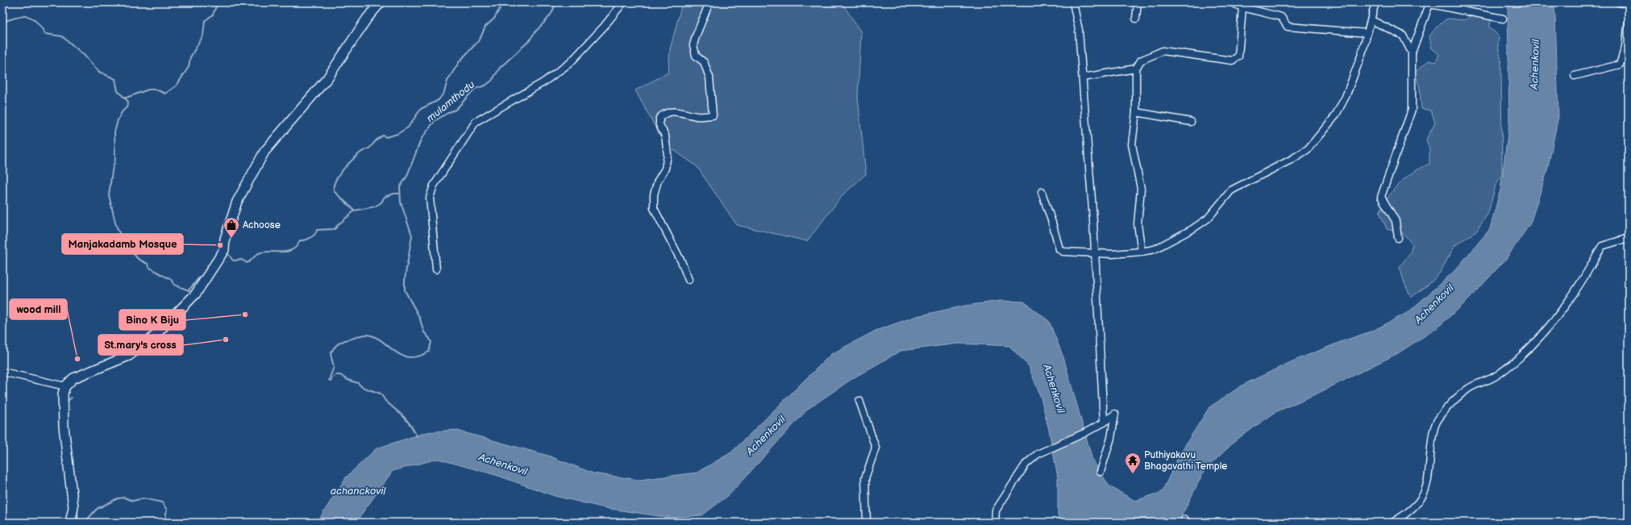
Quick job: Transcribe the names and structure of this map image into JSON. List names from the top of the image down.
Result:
{
  "water": ["Achenkovil", "mulamthodu", "achanckovil"],
  "places": {
    "shop": ["Achoose"],
    "other": [
      "Manjakadamb Mosque",
      "Bino K Biju",
      "St.mary's cross",
      "wood mill"
    ],
    "temple": ["Puthiyakavu Bhagavathi Temple"]
  }
}
